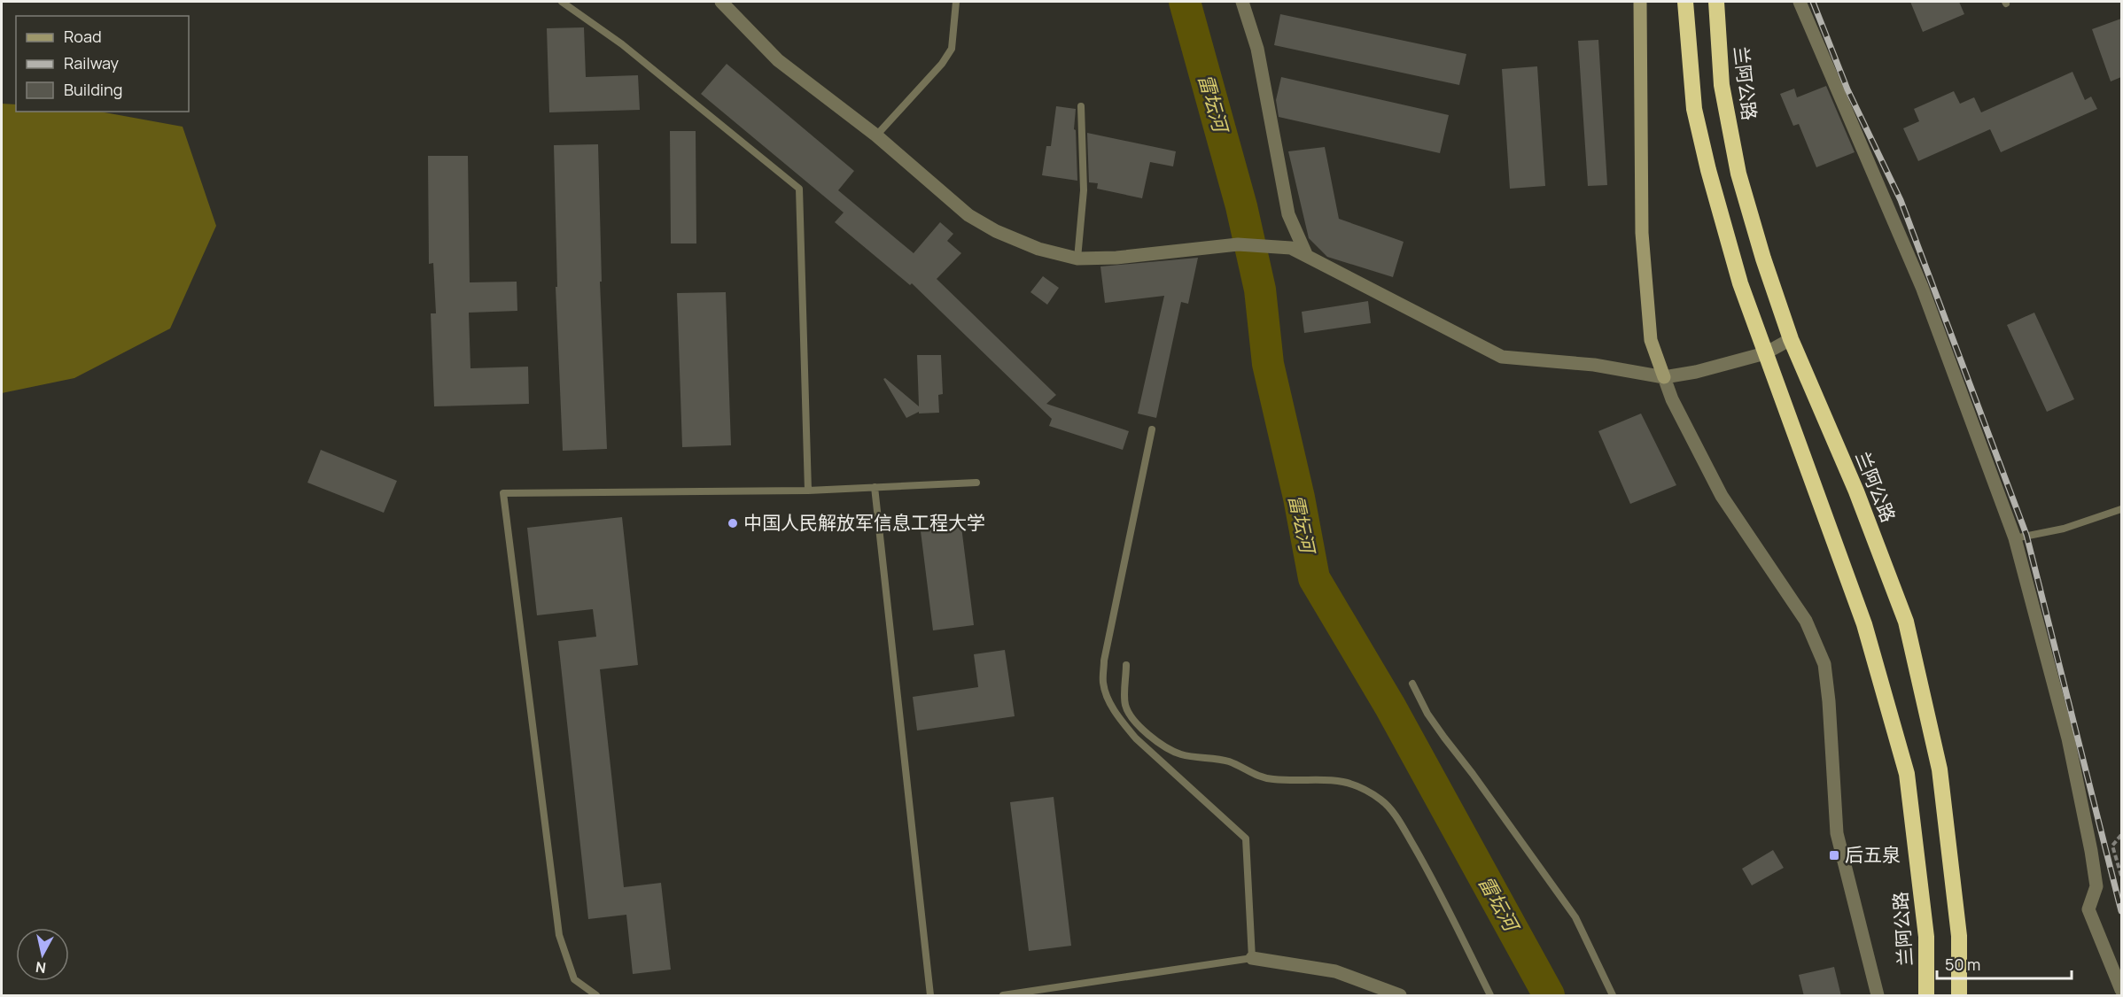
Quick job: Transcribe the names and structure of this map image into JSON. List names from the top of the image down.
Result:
{
  "streets": {
    "highway": ["兰阿公路"]
  },
  "water": ["雷坛河"],
  "places": {
    "other": ["中国人民解放军信息工程大学"],
    "transit": ["后五泉"]
  },
  "legend": ["Road", "Railway", "Building"],
  "scale_bar": "50 m",
  "north": "bottom"
}
